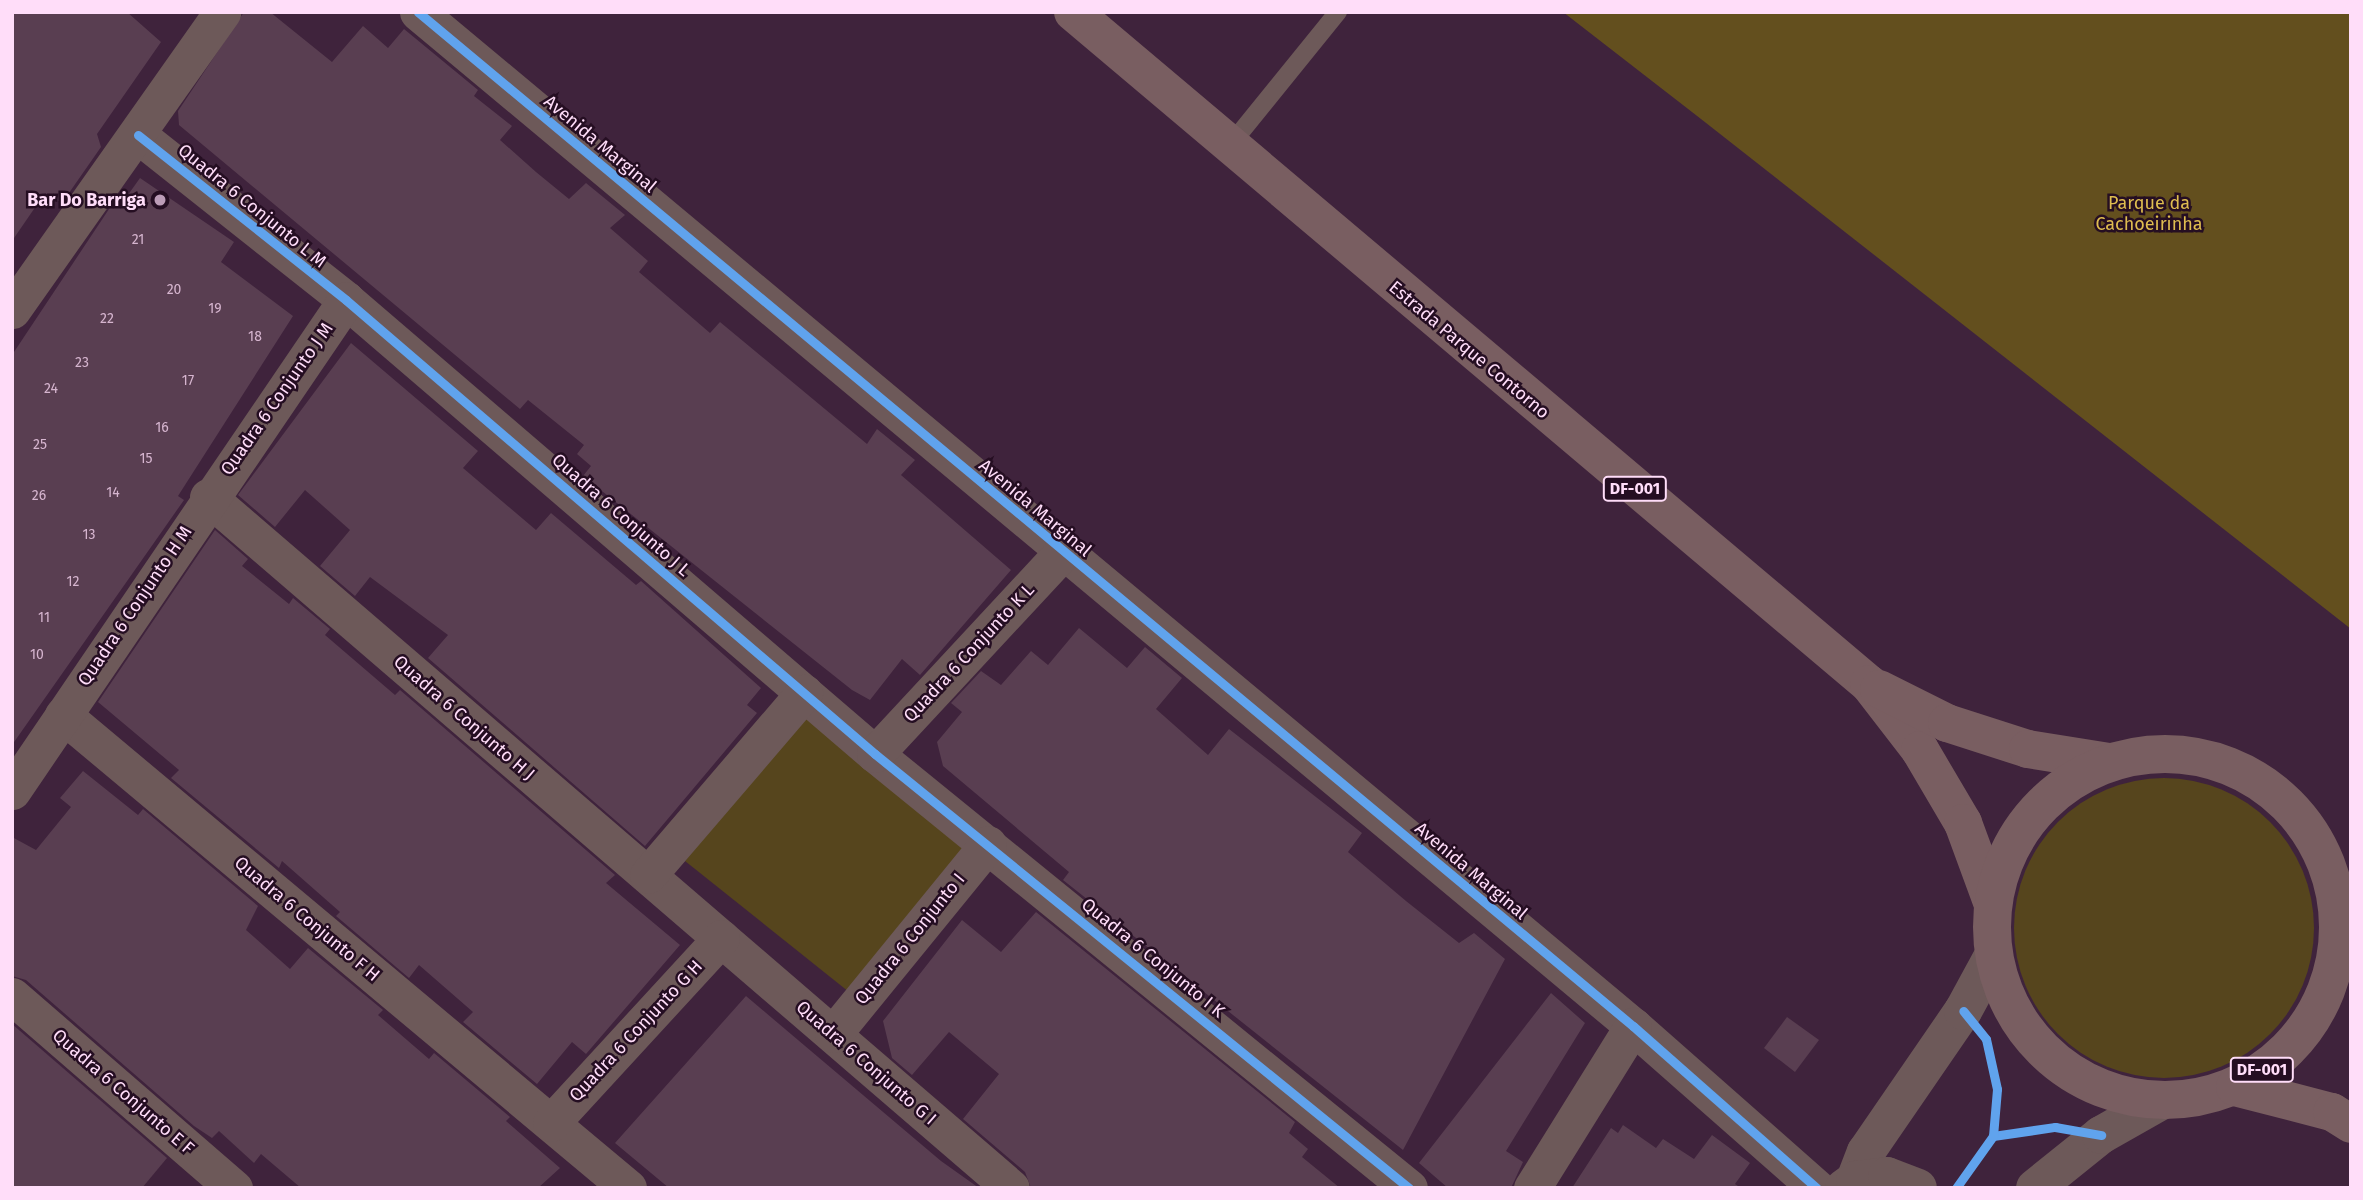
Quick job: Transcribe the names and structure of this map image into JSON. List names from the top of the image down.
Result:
{
  "streets": {
    "main road": ["Estrada Parque Contorno", "DF-001"],
    "street": [
      "Avenida Marginal",
      "Quadra 6 Conjunto L M",
      "Quadra 6 Conjunto J M",
      "Quadra 6 Conjunto J L",
      "Quadra 6 Conjunto H M",
      "Quadra 6 Conjunto K L",
      "Quadra 6 Conjunto H J",
      "Quadra 6 Conjunto F H",
      "Quadra 6 Conjunto I",
      "Quadra 6 Conjunto I K",
      "Quadra 6 Conjunto G H",
      "Quadra 6 Conjunto G I",
      "Quadra 6 Conjunto E F"
    ]
  },
  "crossings": [
    ["Avenida Marginal", "Quadra 6 Conjunto K L"],
    ["Quadra 6 Conjunto L M", "Quadra 6 Conjunto J M"],
    ["Quadra 6 Conjunto L M", "Quadra 6 Conjunto J L"],
    ["Estrada Parque Contorno", "DF-001"],
    ["Quadra 6 Conjunto J M", "Quadra 6 Conjunto J L"],
    ["Quadra 6 Conjunto J M", "Quadra 6 Conjunto H M"],
    ["Quadra 6 Conjunto J M", "Quadra 6 Conjunto H J"],
    ["Quadra 6 Conjunto J L", "Quadra 6 Conjunto K L"],
    ["Quadra 6 Conjunto J L", "Quadra 6 Conjunto I K"],
    ["Quadra 6 Conjunto H M", "Quadra 6 Conjunto H J"],
    ["Quadra 6 Conjunto H M", "Quadra 6 Conjunto F H"],
    ["Quadra 6 Conjunto K L", "Quadra 6 Conjunto I K"],
    ["Quadra 6 Conjunto H J", "Quadra 6 Conjunto G H"],
    ["Quadra 6 Conjunto H J", "Quadra 6 Conjunto G I"],
    ["Quadra 6 Conjunto F H", "Quadra 6 Conjunto G H"],
    ["Quadra 6 Conjunto I", "Quadra 6 Conjunto I K"],
    ["Quadra 6 Conjunto I", "Quadra 6 Conjunto G I"],
    ["Quadra 6 Conjunto G H", "Quadra 6 Conjunto G I"]
  ],
  "parks": ["Parque da Cachoeirinha"],
  "places": ["Bar Do Barriga"],
  "house_numbers": [
    "21",
    "20",
    "19",
    "22",
    "18",
    "23",
    "17",
    "24",
    "16",
    "25",
    "15",
    "14",
    "26",
    "13",
    "12",
    "11",
    "10"
  ]
}
